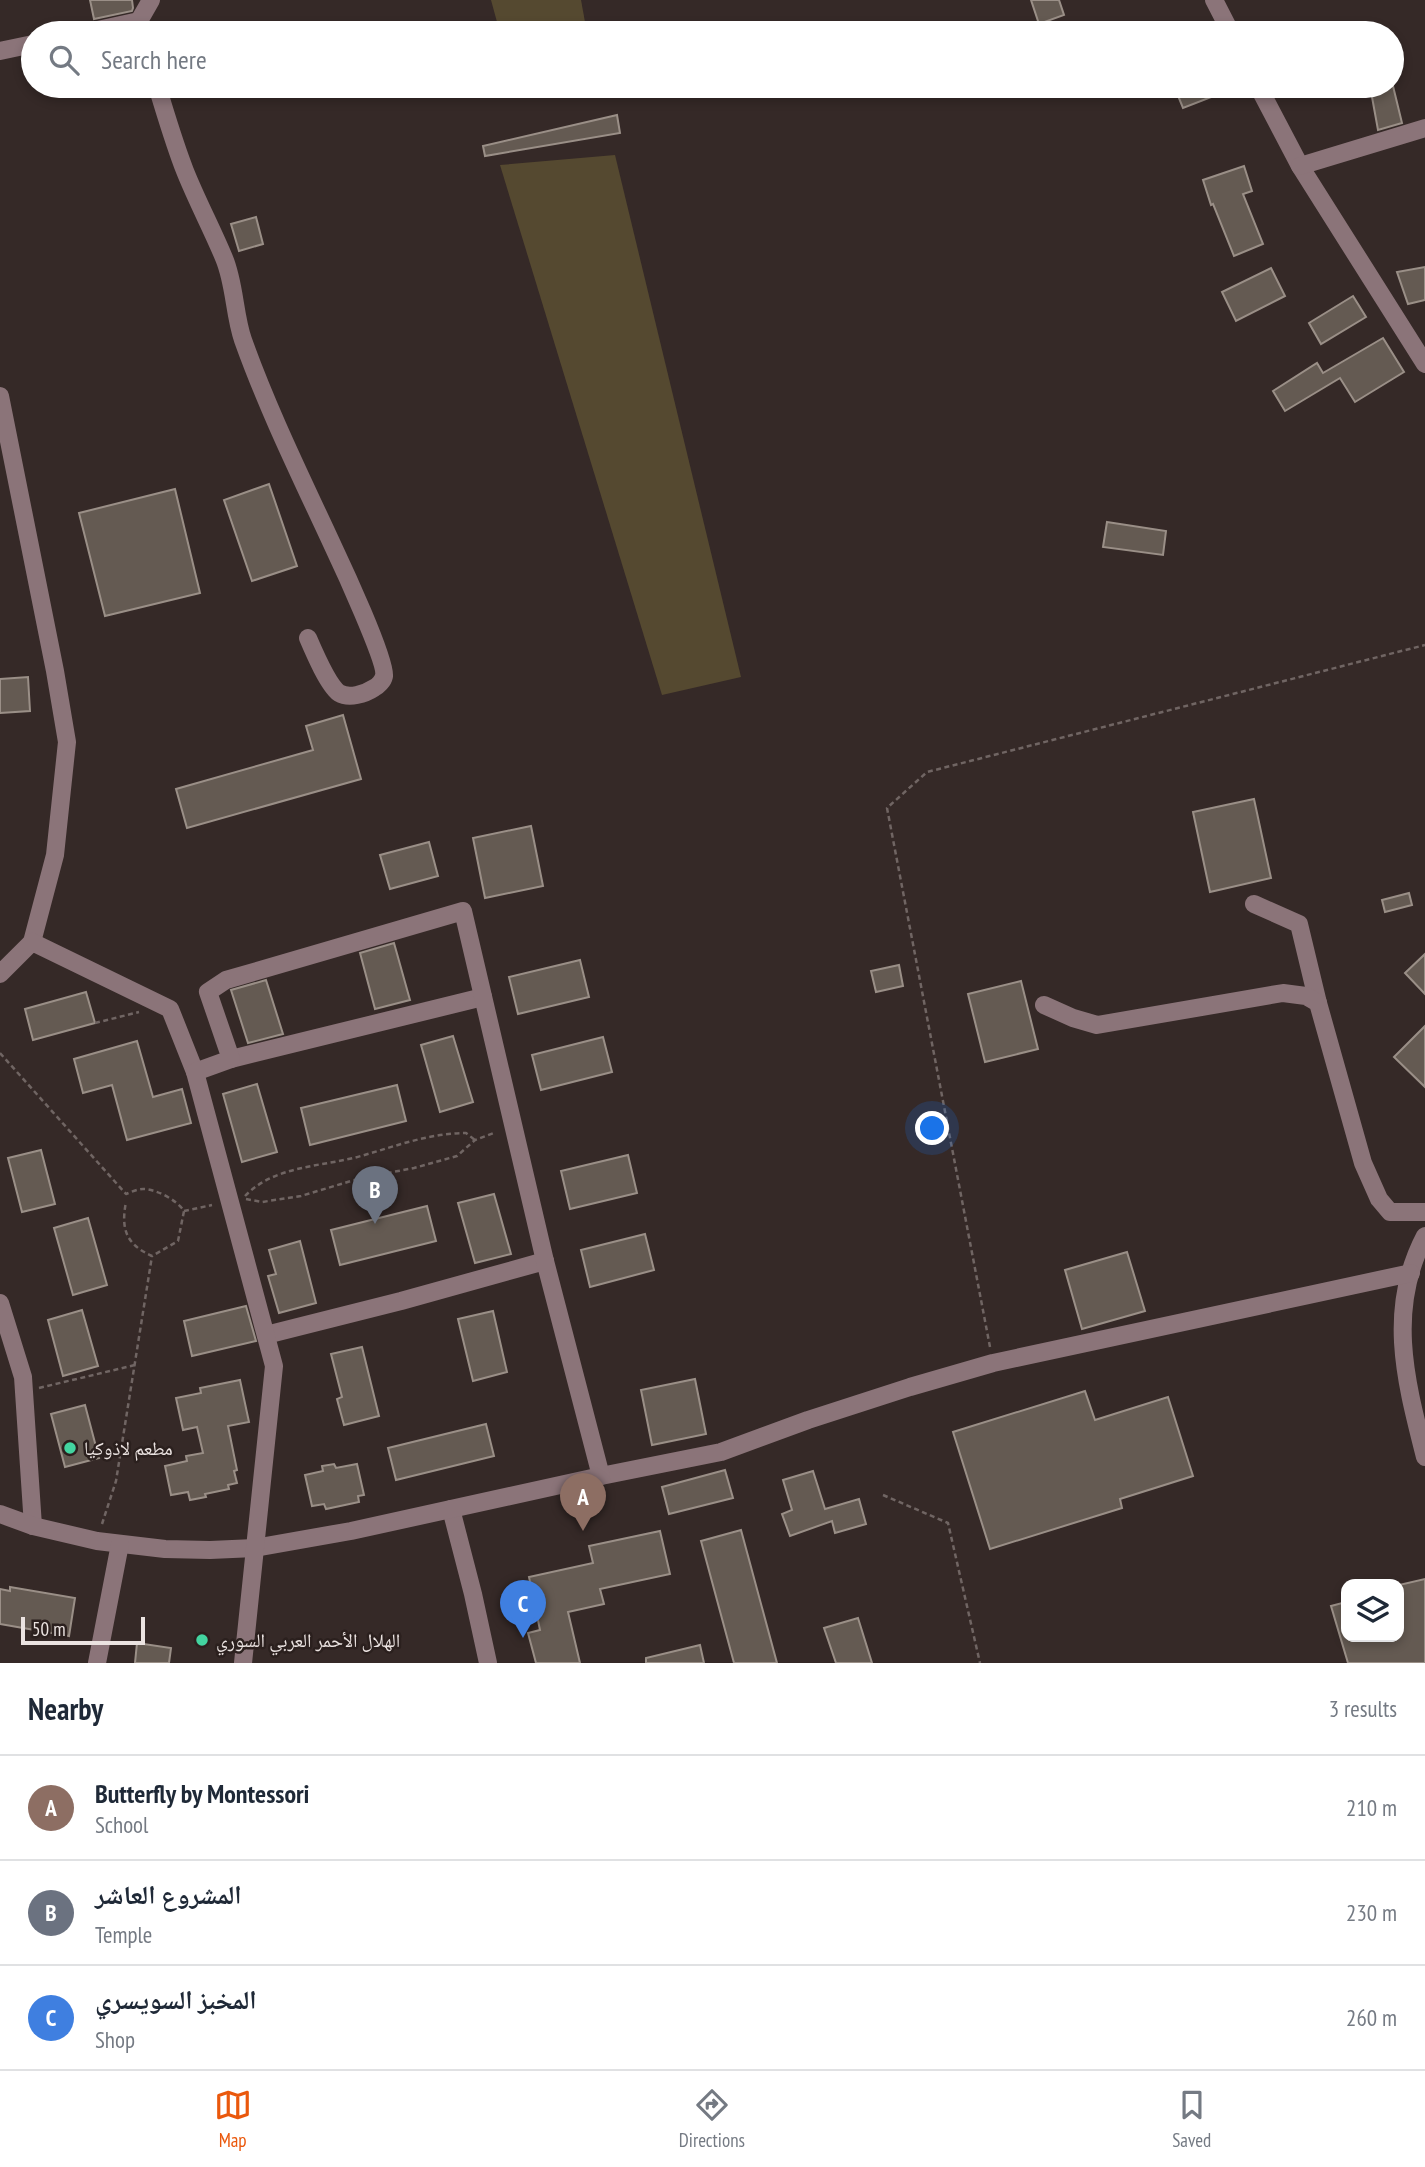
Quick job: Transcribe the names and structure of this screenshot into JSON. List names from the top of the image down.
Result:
{
  "places": ["مطعم لاذوكيا", "الهلال الأحمر العربي السوري"],
  "scale_bar": "50 m",
  "page": {
    "search": "Search here",
    "pins": ["B", "A", "C"],
    "scale": "50 m",
    "heading": ["Nearby", "3 results"],
    "list": [
      {
        "mark": "A",
        "name": "Butterfly by Montessori",
        "note": "School",
        "value": "210 m"
      },
      {
        "mark": "B",
        "name": "المشروع العاشر",
        "note": "Temple",
        "value": "230 m"
      },
      {
        "mark": "C",
        "name": "المخبز السويسري",
        "note": "Shop",
        "value": "260 m"
      }
    ],
    "nav": ["Map", "Directions", "Saved"]
  }
}
